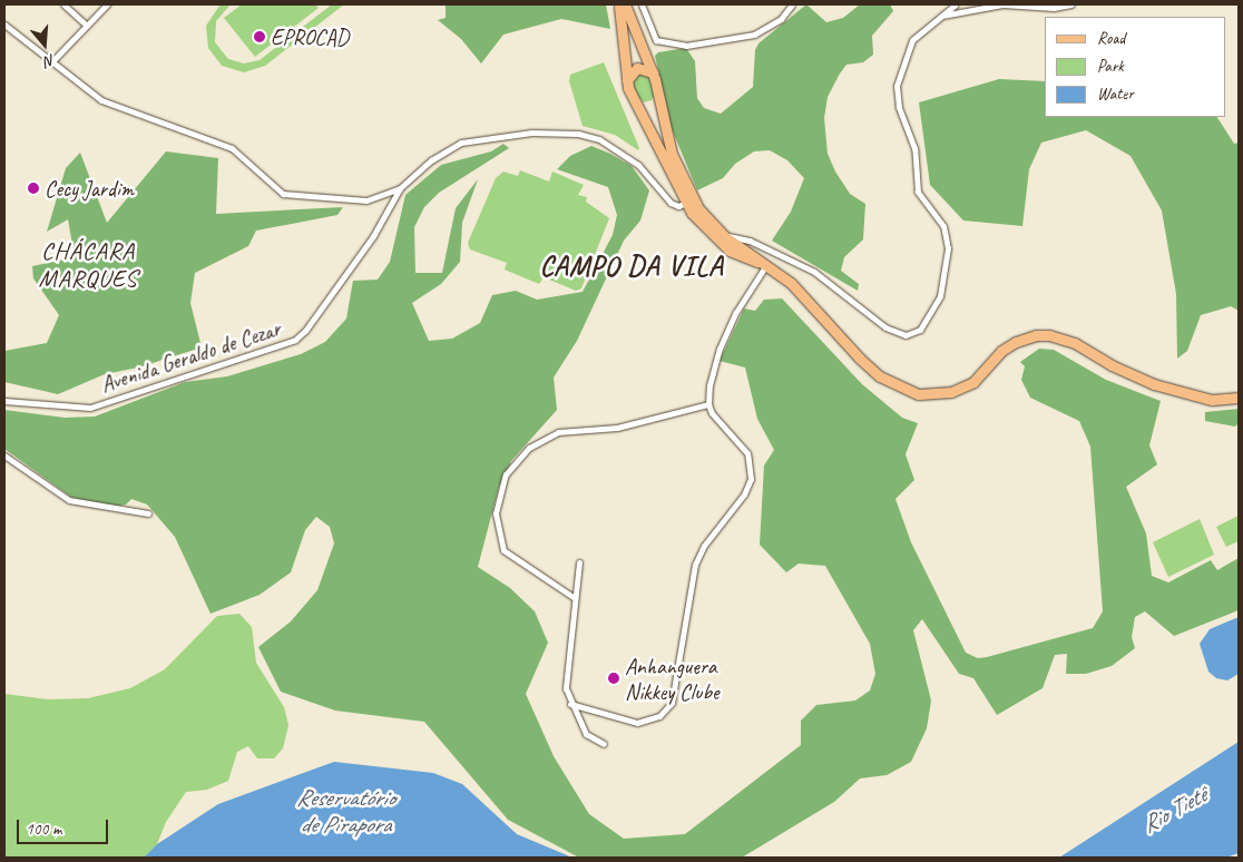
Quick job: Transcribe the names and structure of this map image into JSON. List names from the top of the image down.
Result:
{
  "streets": {
    "street": ["Avenida Geraldo de Cezar"]
  },
  "districts": ["CHÁCARA MARQUES", "CAMPO DA VILA"],
  "water": ["Reservatório de Pirapora", "Rio Tietê"],
  "places": ["EPROCAD", "Cecy Jardim", "Anhanguera Nikkey Clube"],
  "legend": ["Road", "Park", "Water"],
  "scale_bar": "100 m",
  "north": "bottom"
}
